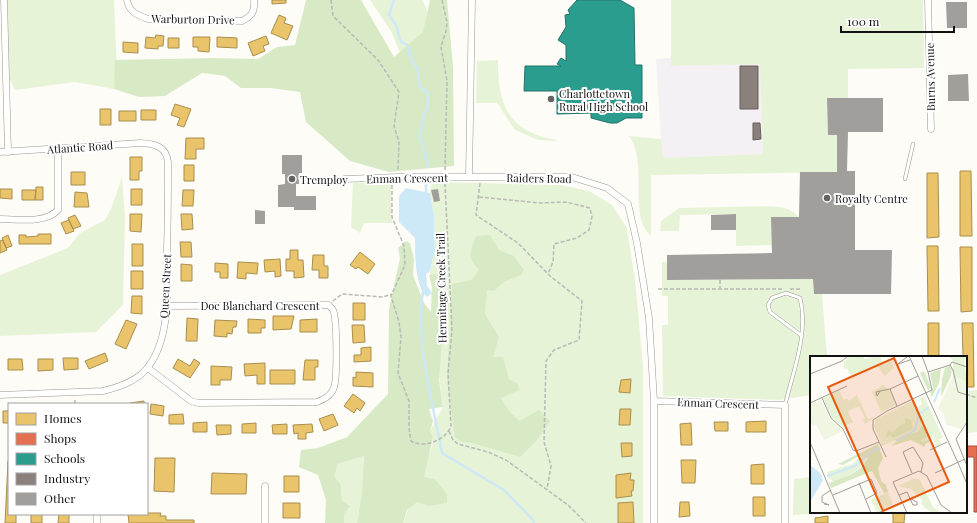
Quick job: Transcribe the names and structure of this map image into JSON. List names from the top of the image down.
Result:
{
  "streets": {
    "street": [
      "Warburton Drive",
      "Burns Avenue",
      "Atlantic Road",
      "Enman Crescent",
      "Raiders Road",
      "Queen Street",
      "Doc Blanchard Crescent"
    ],
    "path": ["Hermitage Creek Trail"]
  },
  "crossings": [
    ["Atlantic Road", "Queen Street"],
    ["Enman Crescent", "Raiders Road"],
    ["Queen Street", "Doc Blanchard Crescent"]
  ],
  "places": ["Charlottetown Rural High School", "Tremploy", "Royalty Centre"],
  "legend": [
    "Homes",
    "Shops",
    "Schools",
    "Industry",
    "Other"
  ],
  "scale_bar": "100 m"
}
